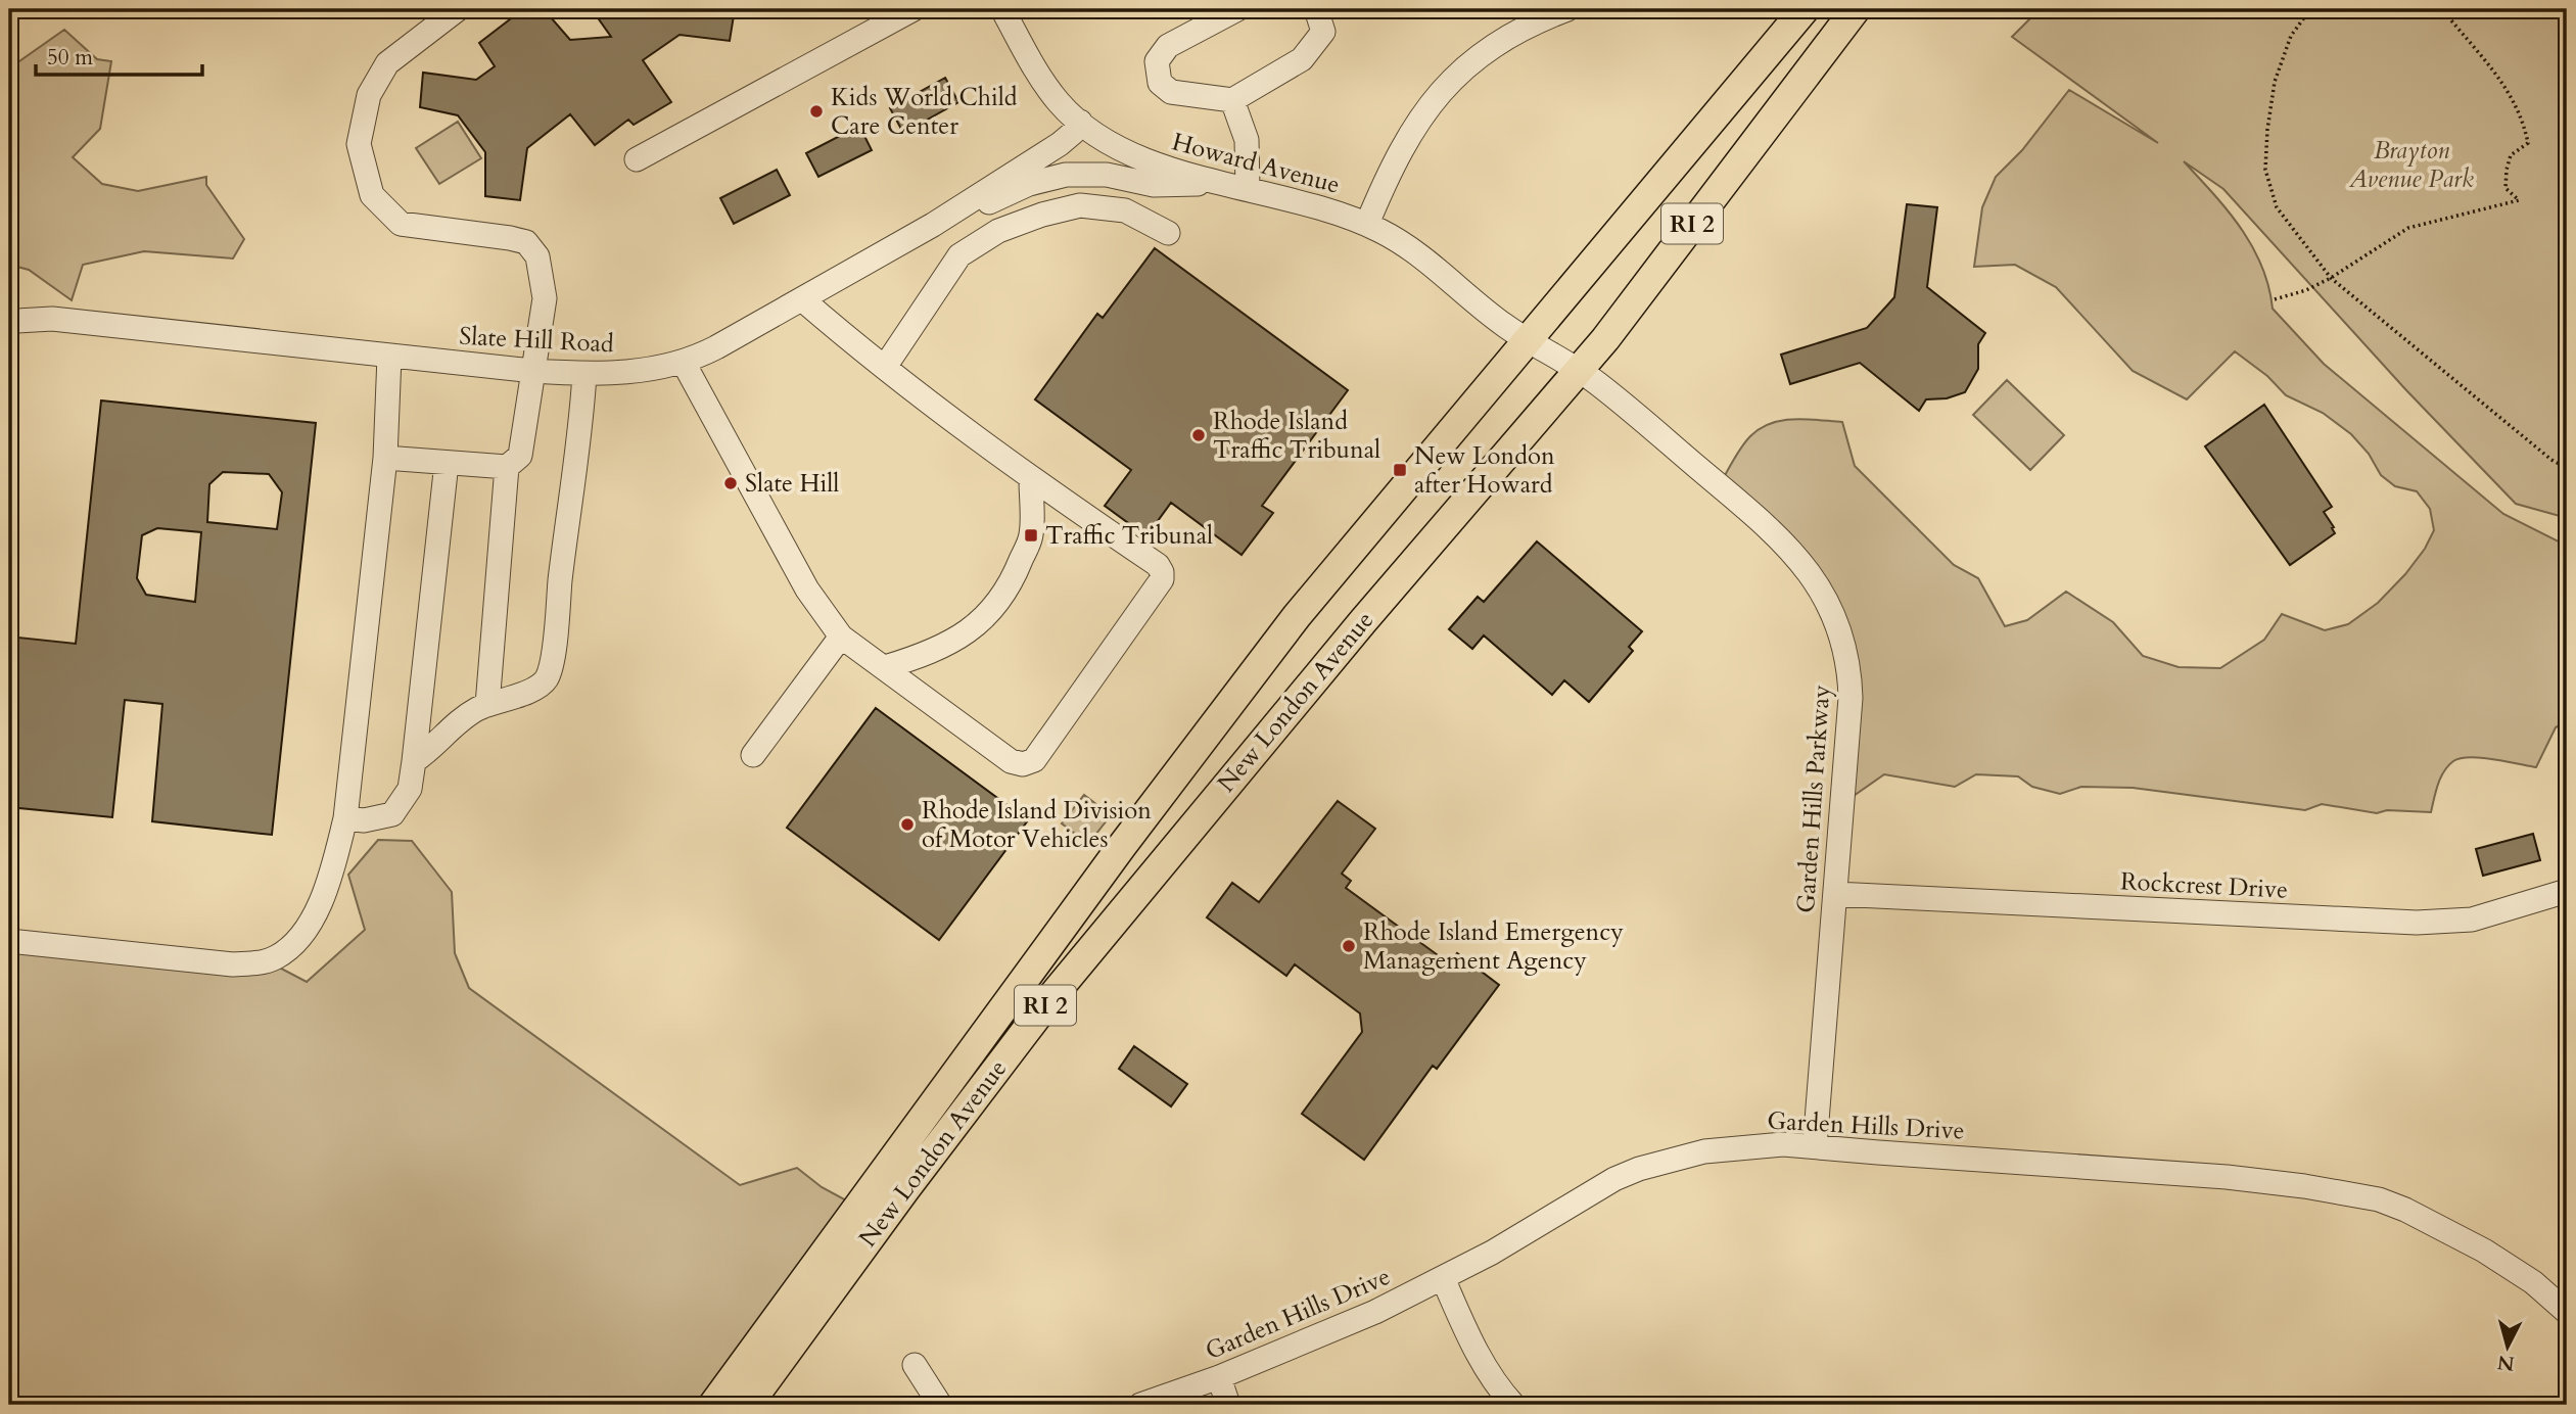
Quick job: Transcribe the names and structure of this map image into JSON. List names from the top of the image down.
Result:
{
  "streets": {
    "main road": ["RI 2", "New London Avenue"],
    "street": [
      "Howard Avenue",
      "Slate Hill Road",
      "Garden Hills Parkway",
      "Rockcrest Drive",
      "Garden Hills Drive"
    ]
  },
  "crossings": [
    ["Howard Avenue", "Slate Hill Road"],
    ["Howard Avenue", "New London Avenue"],
    ["Howard Avenue", "Garden Hills Parkway"],
    ["New London Avenue", "Garden Hills Parkway"],
    ["Garden Hills Parkway", "Rockcrest Drive"],
    ["Garden Hills Parkway", "Garden Hills Drive"]
  ],
  "parks": ["Brayton Avenue Park"],
  "places": {
    "other": [
      "Kids World Child Care Center",
      "Rhode Island Traffic Tribunal",
      "Slate Hill",
      "Rhode Island Division of Motor Vehicles",
      "Rhode Island Emergency Management Agency"
    ],
    "transit": ["New London after Howard", "Traffic Tribunal"]
  },
  "scale_bar": "50 m",
  "north": "bottom"
}
